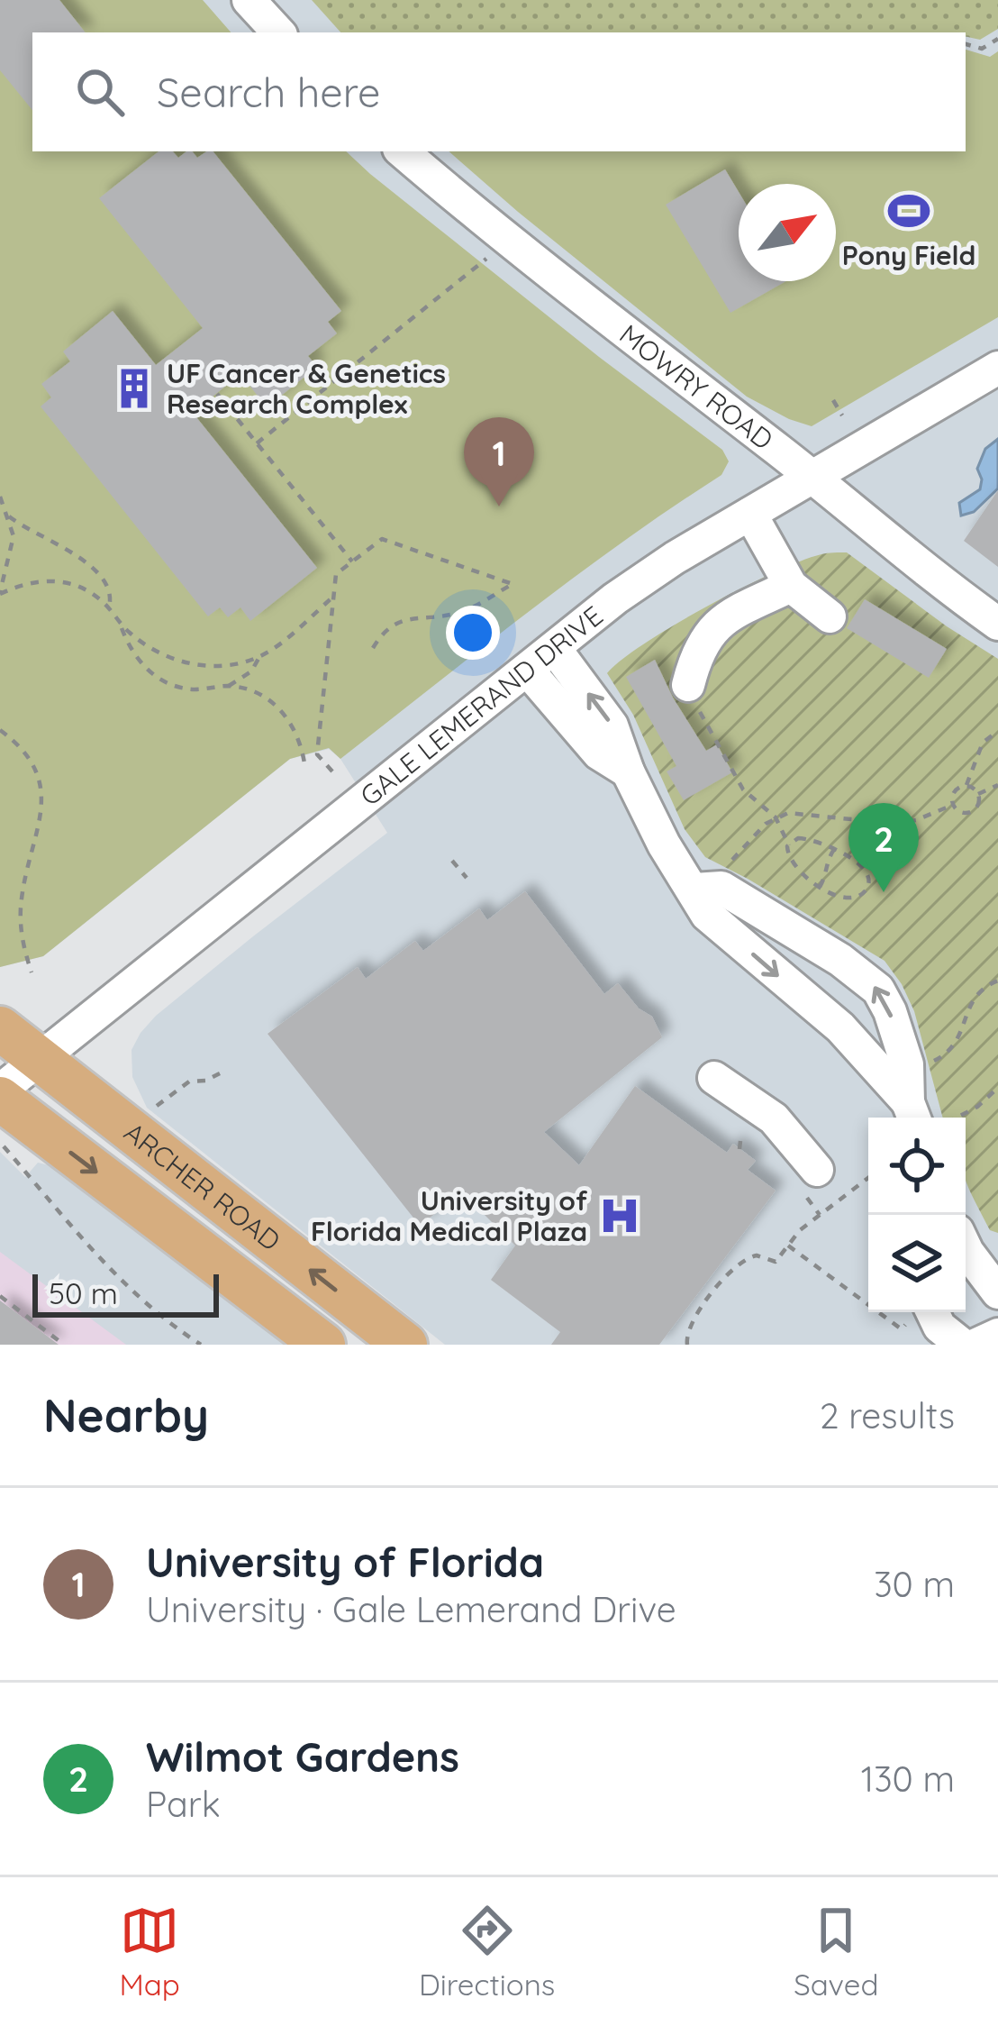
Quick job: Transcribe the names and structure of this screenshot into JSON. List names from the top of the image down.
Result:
{
  "streets": {
    "main road": ["ARCHER ROAD"],
    "street": ["MOWRY ROAD", "GALE LEMERAND DRIVE"]
  },
  "crossings": [
    ["MOWRY ROAD", "GALE LEMERAND DRIVE"],
    ["GALE LEMERAND DRIVE", "ARCHER ROAD"]
  ],
  "places": {
    "sports": ["Pony Field"],
    "building": ["UF Cancer & Genetics Research Complex"],
    "hospital": ["University of Florida Medical Plaza"]
  },
  "scale_bar": "50 m",
  "north": "top right",
  "page": {
    "search": "Search here",
    "pins": ["1", "2"],
    "scale": "50 m",
    "heading": ["Nearby", "2 results"],
    "list": [
      {
        "mark": "1",
        "name": "University of Florida",
        "note": "University · Gale Lemerand Drive",
        "value": "30 m"
      },
      {
        "mark": "2",
        "name": "Wilmot Gardens",
        "note": "Park",
        "value": "130 m"
      }
    ],
    "nav": ["Map", "Directions", "Saved"]
  }
}
